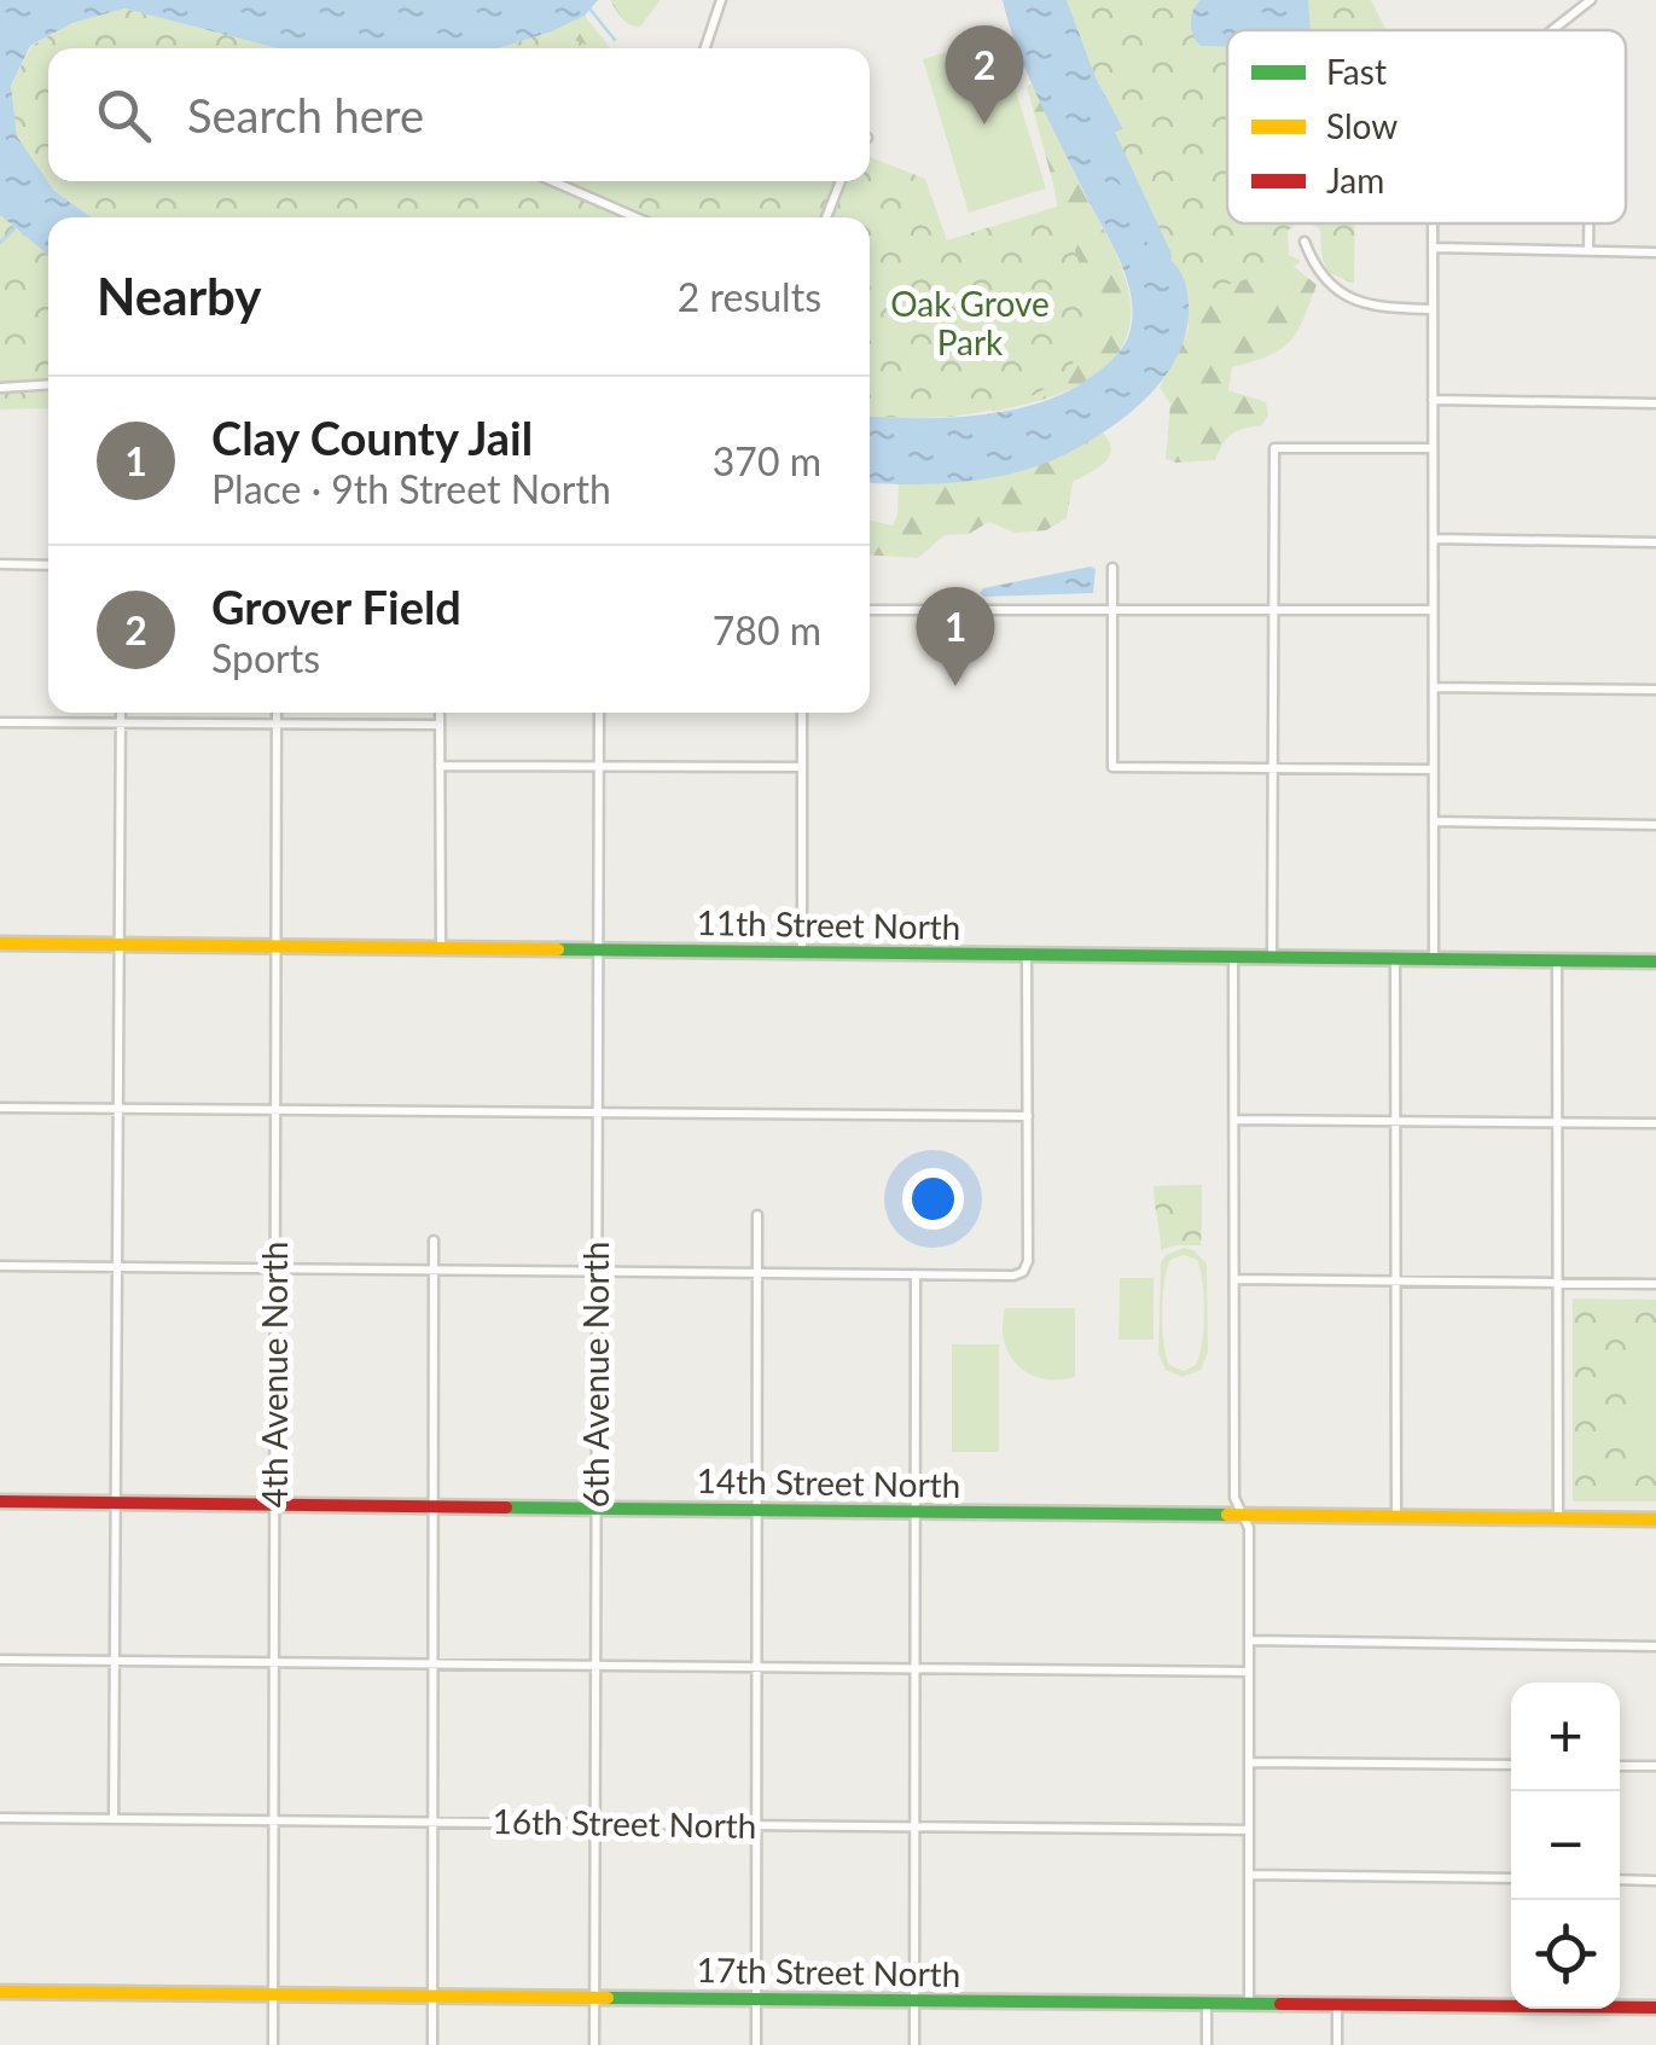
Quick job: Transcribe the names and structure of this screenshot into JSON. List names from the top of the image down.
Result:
{
  "streets": {
    "street": [
      "11th Street North",
      "4th Avenue North",
      "6th Avenue North",
      "14th Street North",
      "16th Street North",
      "17th Street North"
    ]
  },
  "crossings": [
    ["11th Street North", "4th Avenue North"],
    ["11th Street North", "6th Avenue North"],
    ["4th Avenue North", "14th Street North"],
    ["4th Avenue North", "16th Street North"],
    ["4th Avenue North", "17th Street North"],
    ["6th Avenue North", "14th Street North"],
    ["6th Avenue North", "16th Street North"],
    ["6th Avenue North", "17th Street North"]
  ],
  "parks": ["Oak Grove Park"],
  "legend": ["Fast", "Slow", "Jam"],
  "page": {
    "pins": ["2", "1"],
    "search": "Search here",
    "heading": ["Nearby", "2 results"],
    "list": [
      {
        "mark": "1",
        "name": "Clay County Jail",
        "note": "Place · 9th Street North",
        "value": "370 m"
      },
      {
        "mark": "2",
        "name": "Grover Field",
        "note": "Sports",
        "value": "780 m"
      }
    ],
    "map_buttons": ["+", "−"]
  }
}
